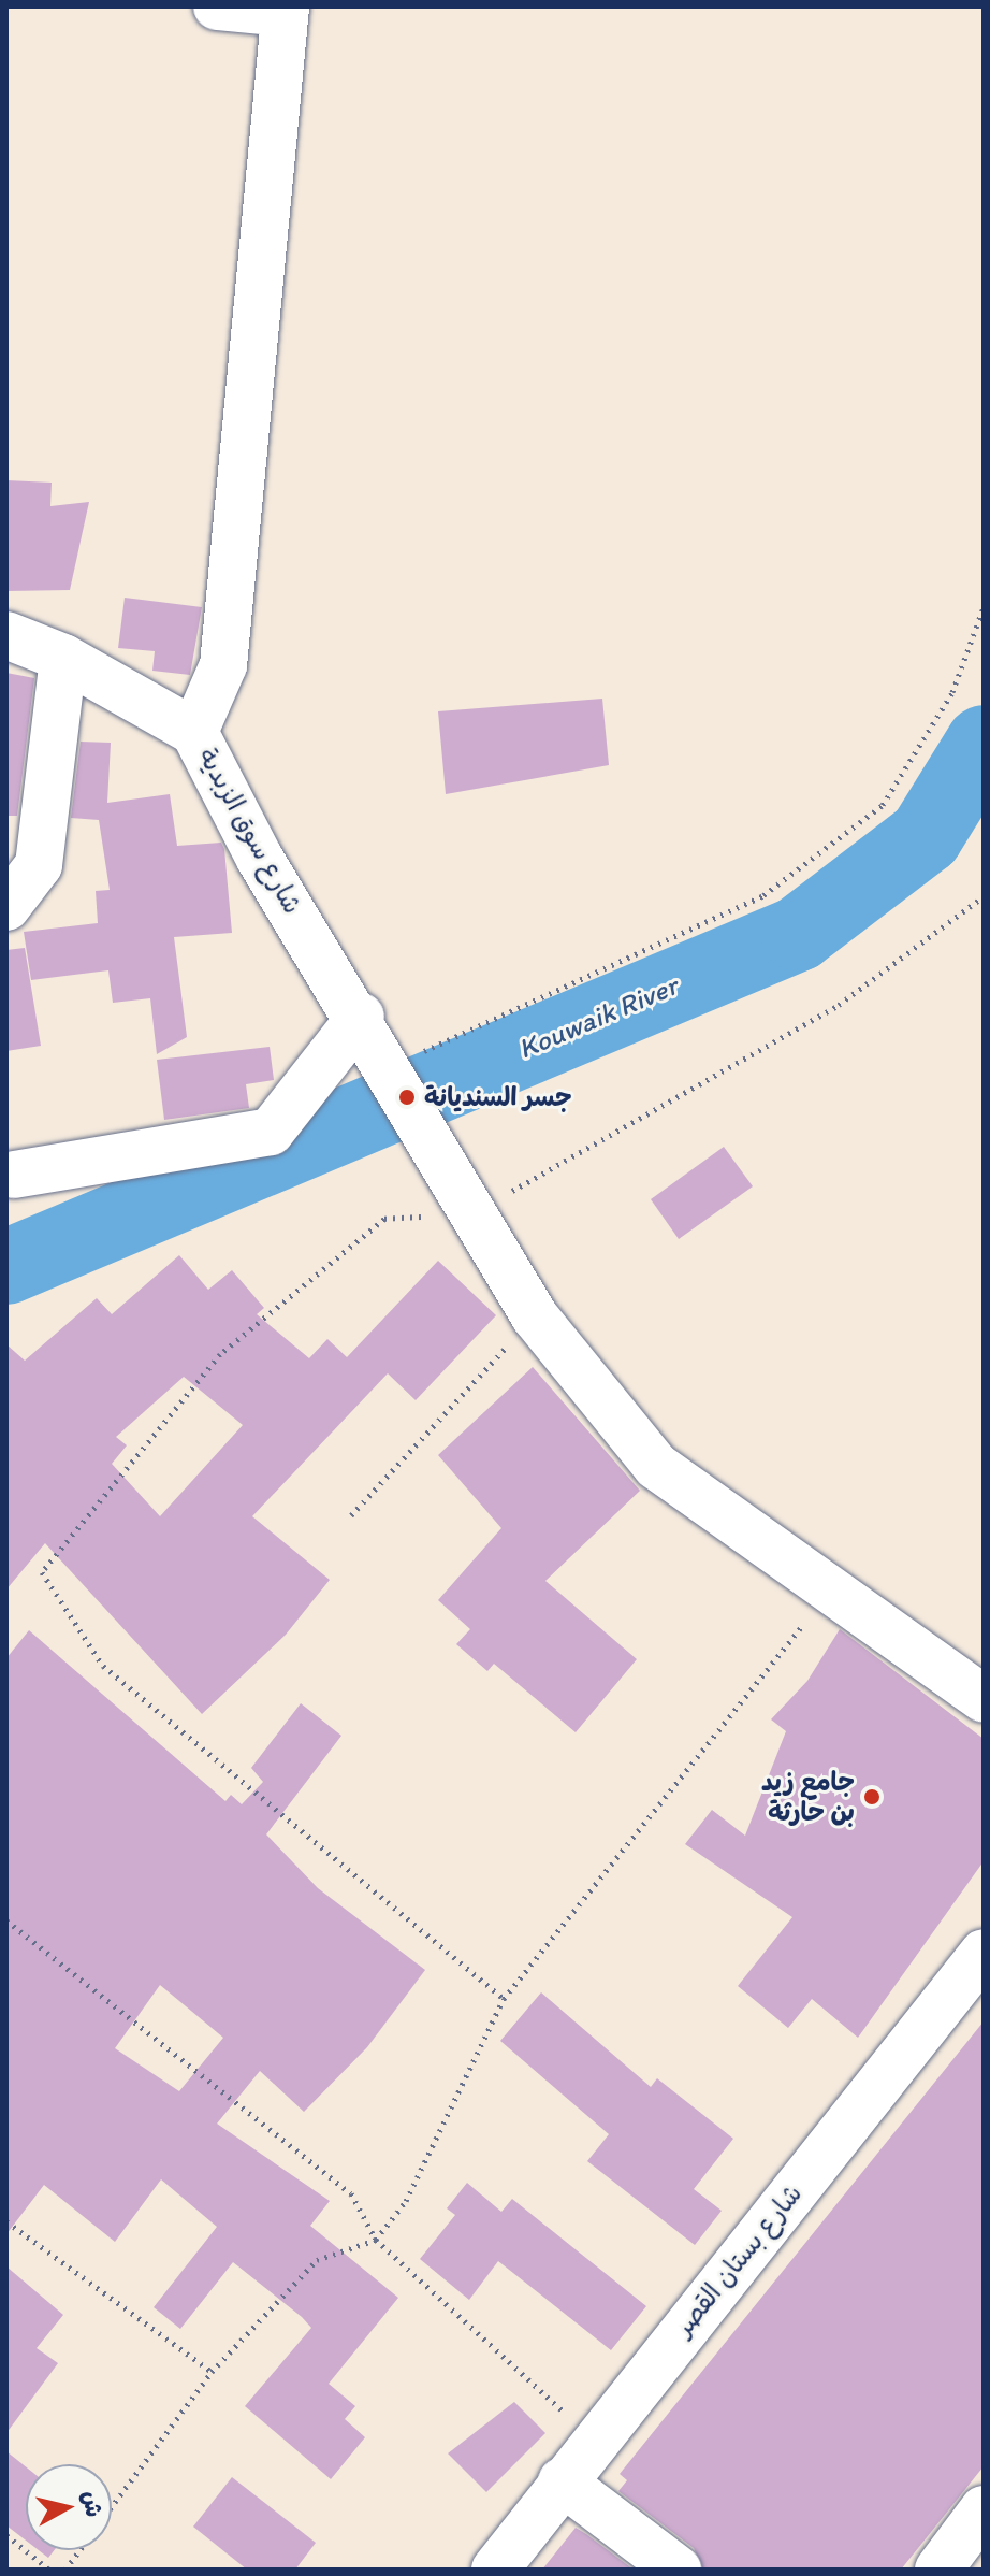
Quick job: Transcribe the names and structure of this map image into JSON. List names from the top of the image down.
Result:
{
  "streets": {
    "street": ["شارع سوق الزبدية", "شارع بستان القصر"]
  },
  "water": ["Kouwaik River"],
  "places": ["جسر السنديانة", "جامع زيد بن حارثة"],
  "north": "right"
}
